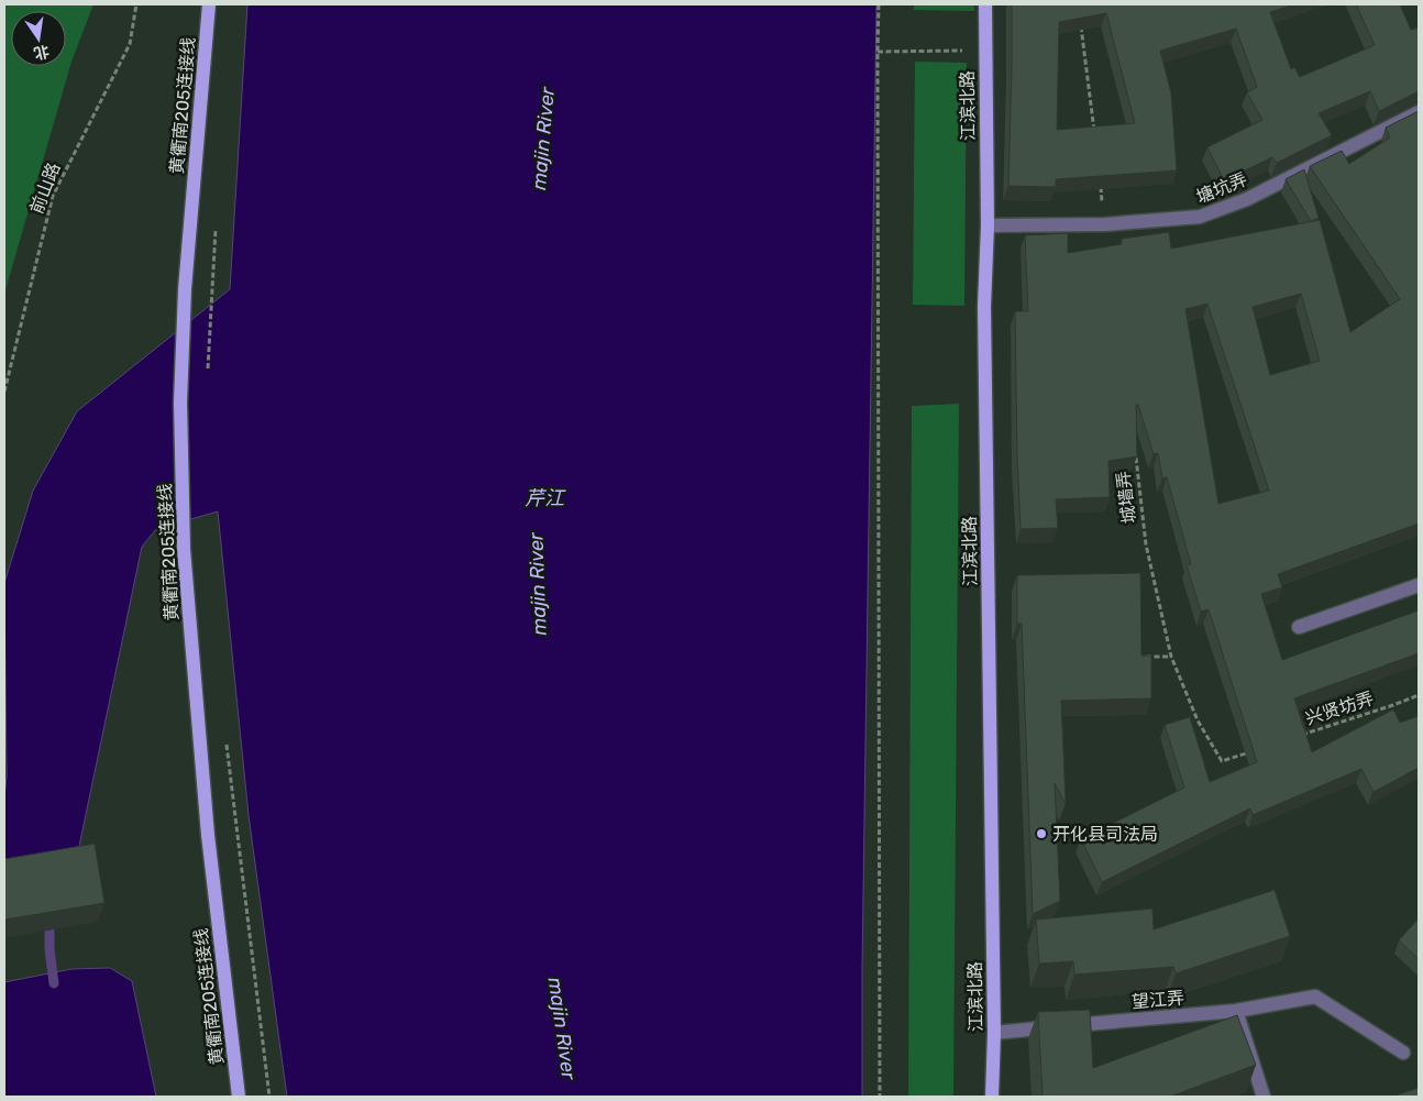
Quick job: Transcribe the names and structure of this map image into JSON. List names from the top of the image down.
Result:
{
  "streets": {
    "main road": ["黄衢南205连接线", "江滨北路"],
    "lane": ["塘坑弄", "望江弄"],
    "path": ["前山路", "城墙弄", "兴贤坊弄"]
  },
  "crossings": [
    ["江滨北路", "塘坑弄"],
    ["江滨北路", "望江弄"]
  ],
  "water": ["majin River", "芹江"],
  "places": ["开化县司法局"],
  "north": "bottom"
}
